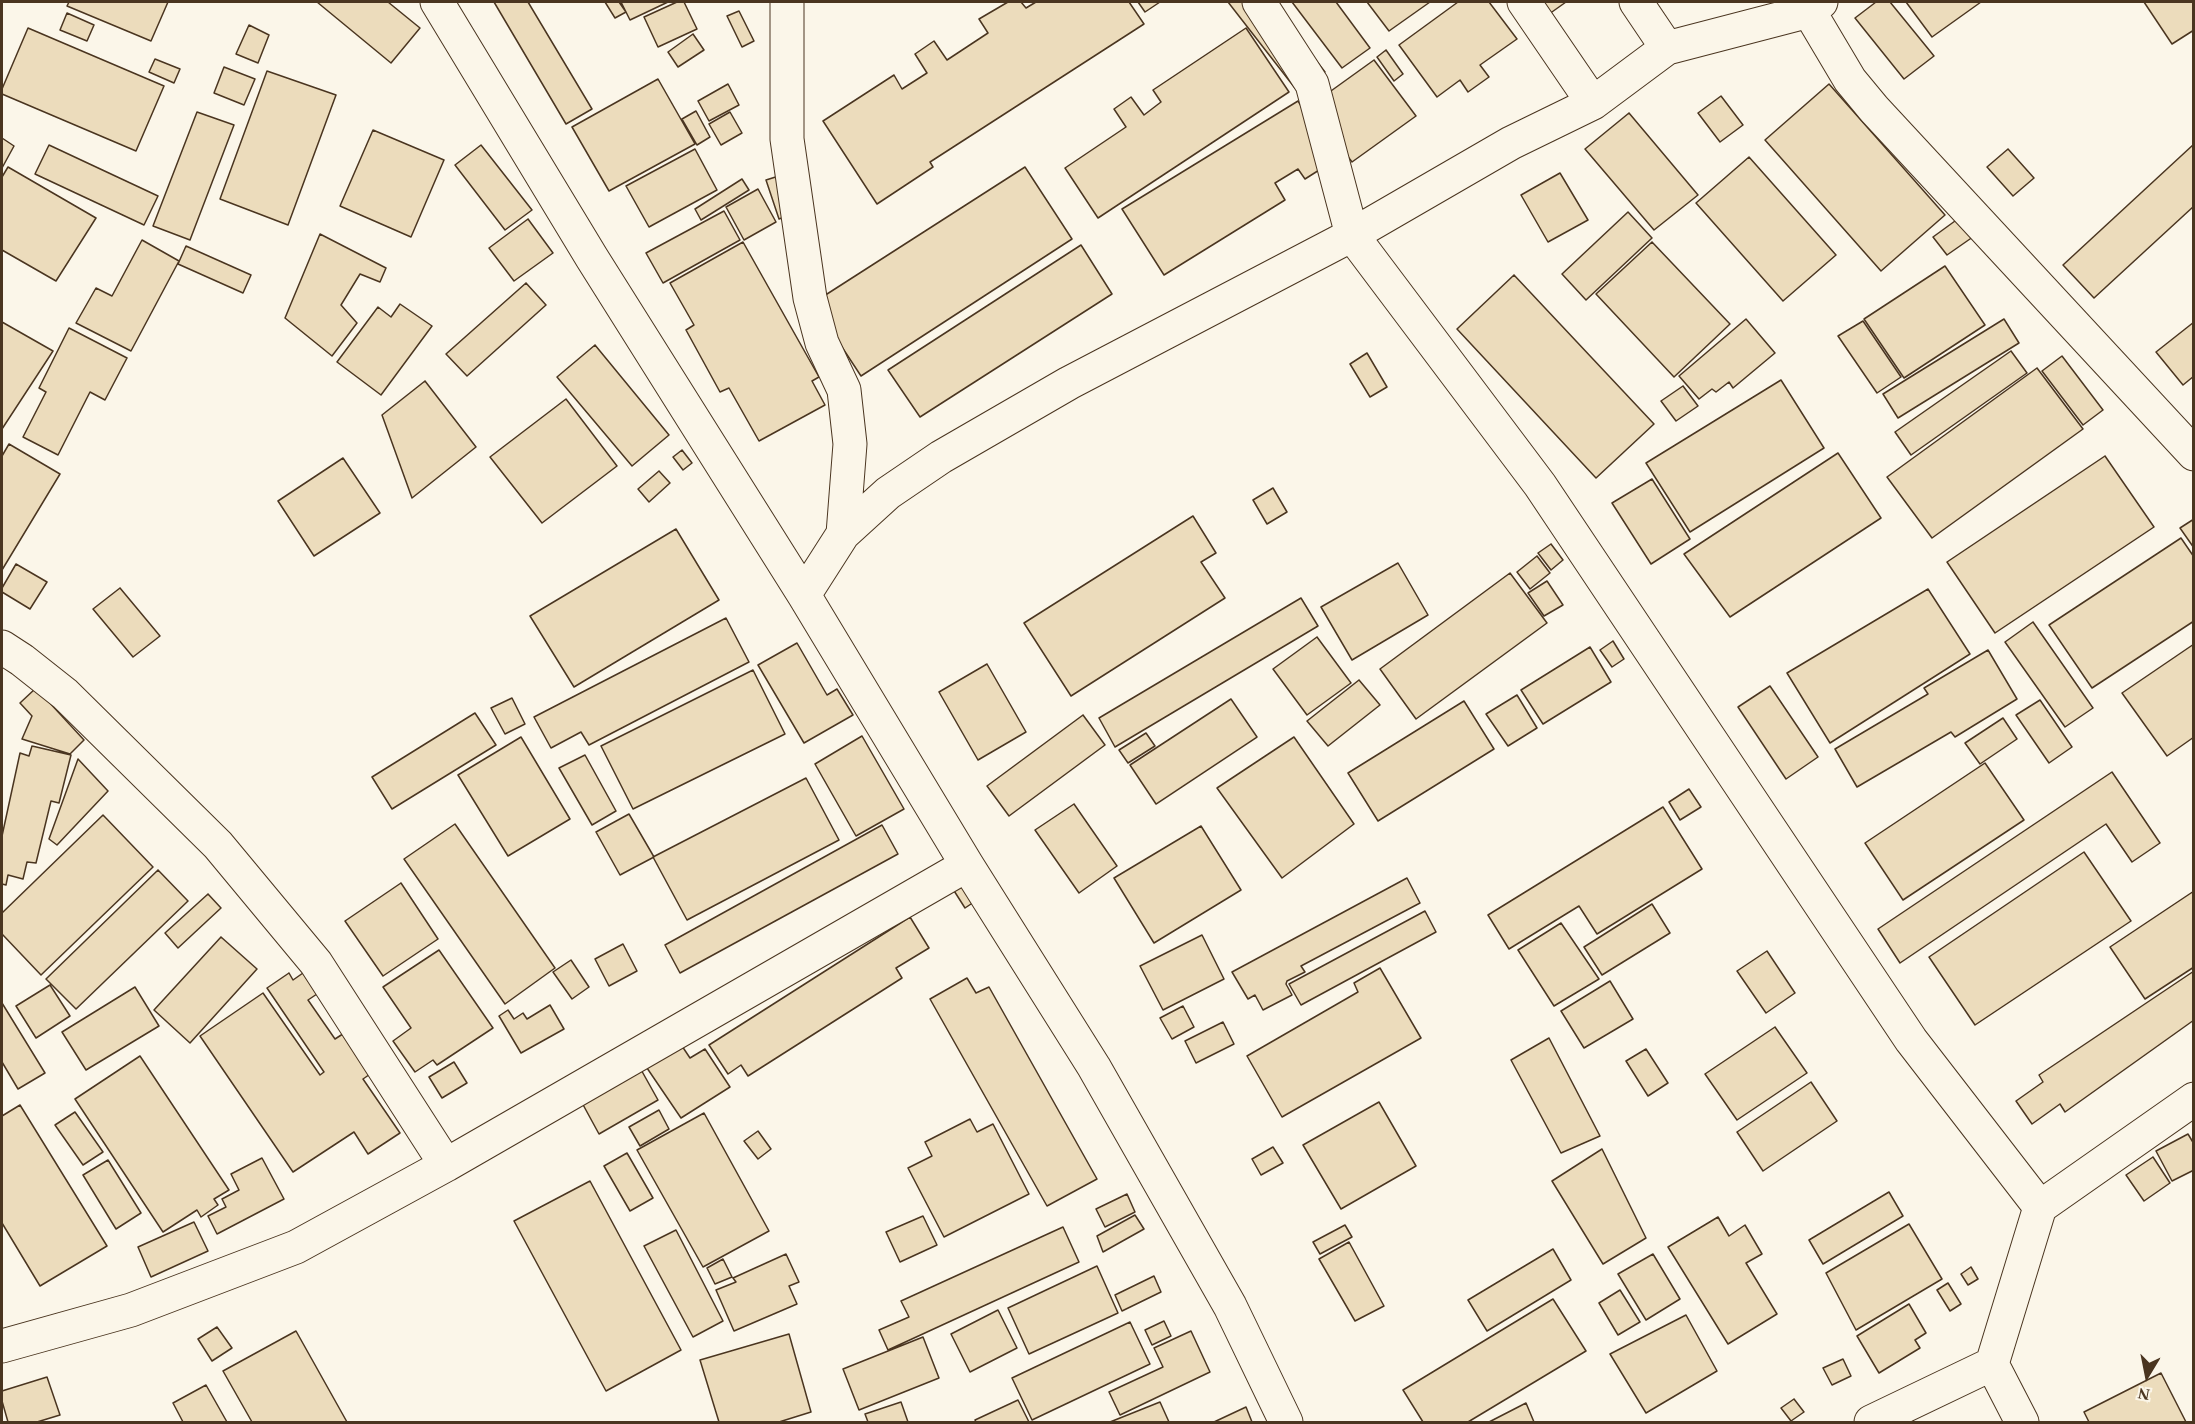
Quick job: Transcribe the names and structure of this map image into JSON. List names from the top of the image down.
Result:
{
  "north": "bottom"
}
